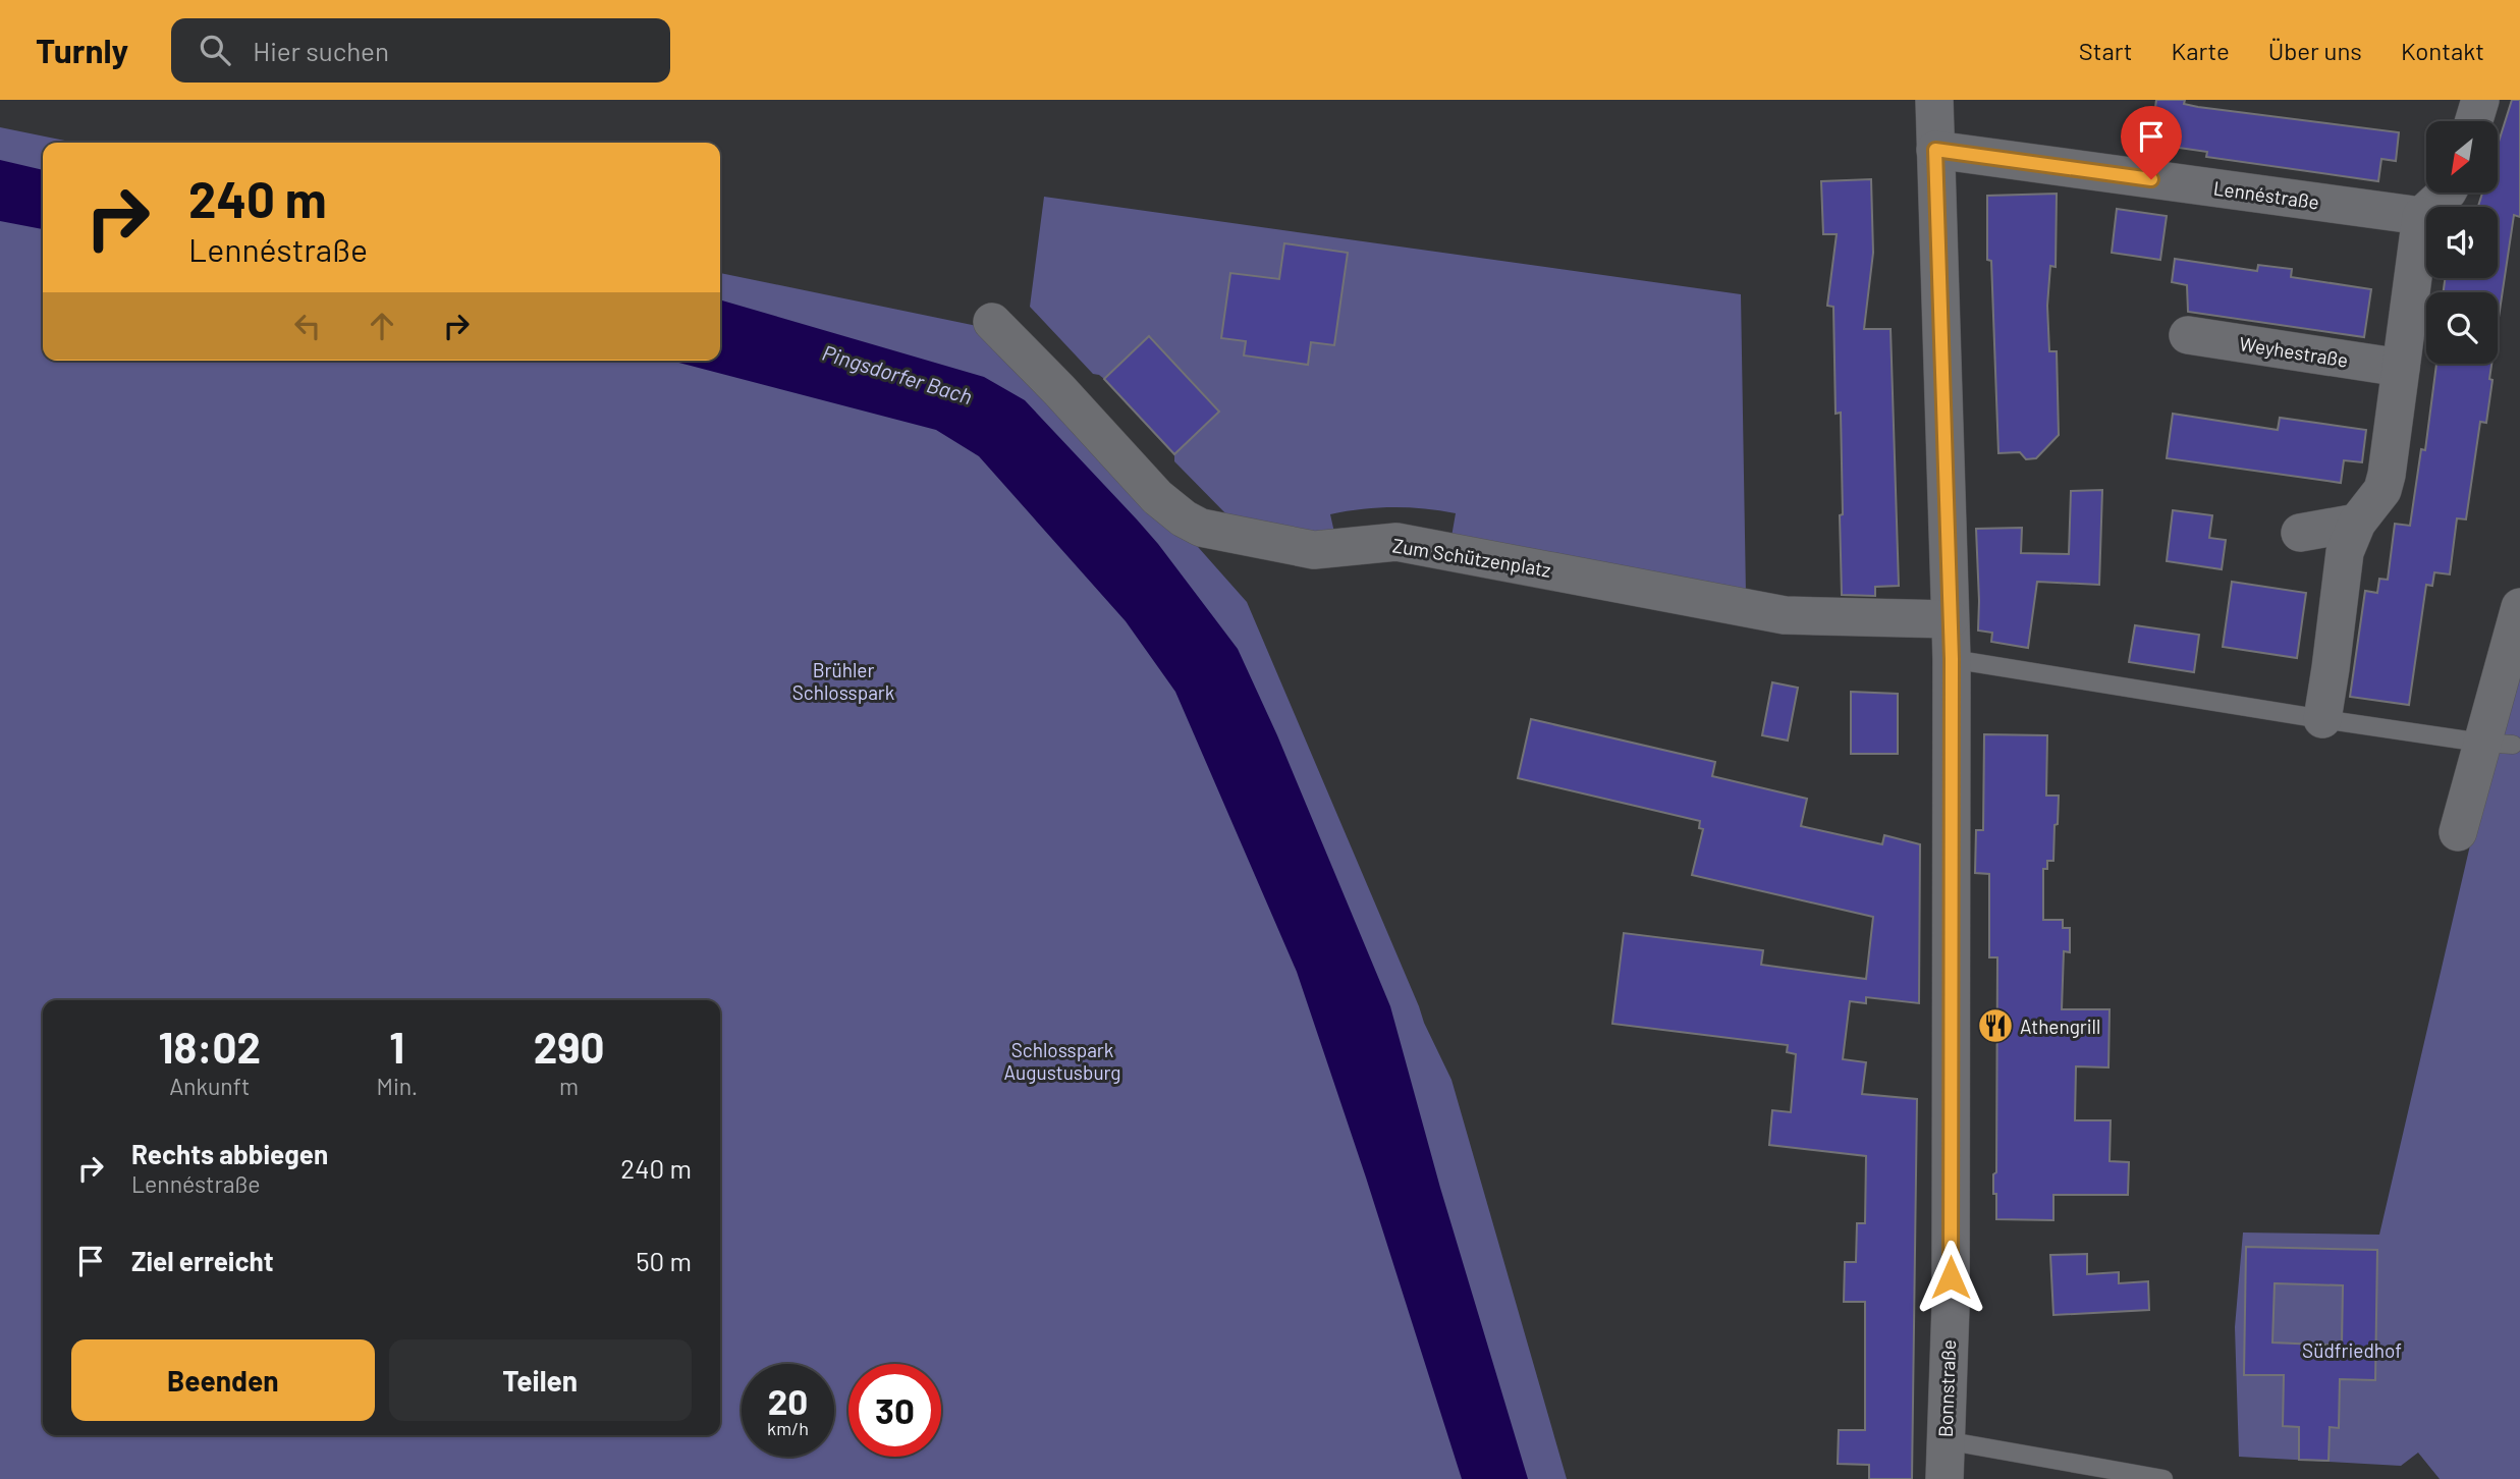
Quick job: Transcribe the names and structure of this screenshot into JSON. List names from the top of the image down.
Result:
{
  "streets": {
    "street": [
      "Lennéstraße",
      "Weyhestraße",
      "Zum Schützenplatz",
      "Bonnstraße"
    ]
  },
  "crossings": [
    ["Lennéstraße", "Bonnstraße"],
    ["Zum Schützenplatz", "Bonnstraße"]
  ],
  "water": ["Pingsdorfer Bach"],
  "parks": ["Brühler Schlosspark", "Schlosspark Augustusburg", "Südfriedhof"],
  "places": {
    "restaurant": ["Athengrill"]
  },
  "north": "bottom left",
  "page": {
    "header": "Turnly",
    "search": "Hier suchen",
    "nav": [
      "Start",
      "Karte",
      "Über uns",
      "Kontakt"
    ],
    "turn": ["240 m", "Lennéstraße"],
    "eta": [
      "18:02",
      "Ankunft",
      "1",
      "Min.",
      "290",
      "m"
    ],
    "list": [
      {
        "name": "Rechts abbiegen",
        "note": "Lennéstraße",
        "value": "240 m"
      },
      {
        "name": "Ziel erreicht",
        "value": "50 m"
      }
    ],
    "buttons": ["Beenden", "Teilen"],
    "speed": "20 km/h",
    "limit": "30"
  }
}
